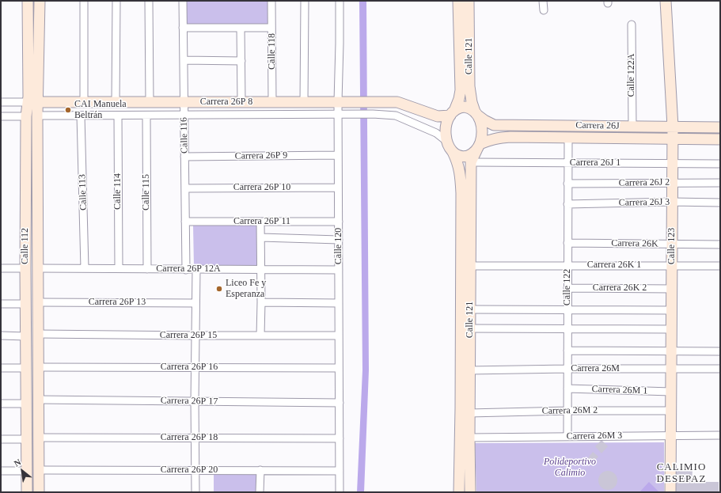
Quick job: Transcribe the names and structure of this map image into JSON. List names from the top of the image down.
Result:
{
  "streets": {
    "street": [
      "Calle 118",
      "Calle 121",
      "Calle 122A",
      "Carrera 26P 8",
      "Carrera 26J",
      "Calle 116",
      "Carrera 26P 9",
      "Carrera 26J 1",
      "Carrera 26J 2",
      "Carrera 26P 10",
      "Calle 114",
      "Calle 113",
      "Calle 115",
      "Carrera 26J 3",
      "Carrera 26P 11",
      "Carrera 26K",
      "Calle 112",
      "Calle 120",
      "Calle 123",
      "Carrera 26K 1",
      "Carrera 26P 12A",
      "Calle 122",
      "Carrera 26K 2",
      "Carrera 26P 13",
      "Carrera 26P 15",
      "Carrera 26P 16",
      "Carrera 26M",
      "Carrera 26M 1",
      "Carrera 26P 17",
      "Carrera 26M 2",
      "Carrera 26M 3",
      "Carrera 26P 18",
      "Carrera 26P 20"
    ]
  },
  "crossings": [
    ["Calle 118", "Carrera 26P 8"],
    ["Calle 121", "Carrera 26P 8"],
    ["Calle 121", "Carrera 26J"],
    ["Calle 121", "Carrera 26J 1"],
    ["Calle 121", "Carrera 26K 1"],
    ["Calle 121", "Carrera 26M"],
    ["Calle 121", "Carrera 26M 2"],
    ["Calle 121", "Carrera 26M 3"],
    ["Calle 122A", "Carrera 26J"],
    ["Carrera 26P 8", "Carrera 26J"],
    ["Carrera 26P 8", "Calle 116"],
    ["Carrera 26P 8", "Calle 114"],
    ["Carrera 26P 8", "Calle 113"],
    ["Carrera 26P 8", "Calle 115"],
    ["Carrera 26P 8", "Calle 112"],
    ["Carrera 26P 8", "Calle 120"],
    ["Carrera 26J", "Calle 123"],
    ["Carrera 26J", "Calle 122"],
    ["Calle 116", "Carrera 26P 9"],
    ["Calle 116", "Carrera 26P 10"],
    ["Calle 116", "Carrera 26P 11"],
    ["Calle 116", "Carrera 26P 12A"],
    ["Carrera 26P 9", "Calle 120"],
    ["Carrera 26J 1", "Calle 123"],
    ["Carrera 26J 1", "Calle 122"],
    ["Carrera 26J 2", "Calle 123"],
    ["Carrera 26J 2", "Calle 122"],
    ["Carrera 26P 10", "Calle 120"],
    ["Calle 114", "Carrera 26P 12A"],
    ["Calle 113", "Carrera 26P 12A"],
    ["Calle 115", "Carrera 26P 12A"],
    ["Carrera 26J 3", "Calle 123"],
    ["Carrera 26J 3", "Calle 122"],
    ["Carrera 26P 11", "Calle 120"],
    ["Carrera 26K", "Calle 123"],
    ["Carrera 26K", "Calle 122"],
    ["Calle 112", "Carrera 26P 12A"],
    ["Calle 112", "Carrera 26P 13"],
    ["Calle 112", "Carrera 26P 15"],
    ["Calle 112", "Carrera 26P 16"],
    ["Calle 112", "Carrera 26P 17"],
    ["Calle 112", "Carrera 26P 18"],
    ["Calle 112", "Carrera 26P 20"],
    ["Calle 120", "Carrera 26P 12A"],
    ["Calle 120", "Carrera 26P 15"],
    ["Calle 120", "Carrera 26P 16"],
    ["Calle 120", "Carrera 26P 17"],
    ["Calle 120", "Carrera 26P 18"],
    ["Calle 120", "Carrera 26P 20"],
    ["Calle 123", "Carrera 26K 1"],
    ["Calle 123", "Carrera 26K 2"],
    ["Calle 123", "Carrera 26M"],
    ["Calle 123", "Carrera 26M 1"],
    ["Calle 123", "Carrera 26M 2"],
    ["Calle 123", "Carrera 26M 3"],
    ["Carrera 26K 1", "Calle 122"],
    ["Calle 122", "Carrera 26K 2"],
    ["Calle 122", "Carrera 26M"],
    ["Calle 122", "Carrera 26M 1"],
    ["Calle 122", "Carrera 26M 2"],
    ["Calle 122", "Carrera 26M 3"]
  ],
  "districts": ["CALIMIO DESEPAZ"],
  "parks": ["Polideportivo Calimio"],
  "places": ["CAI Manuela Beltrán", "Liceo Fe y Esperanza"],
  "north": "top left"
}
